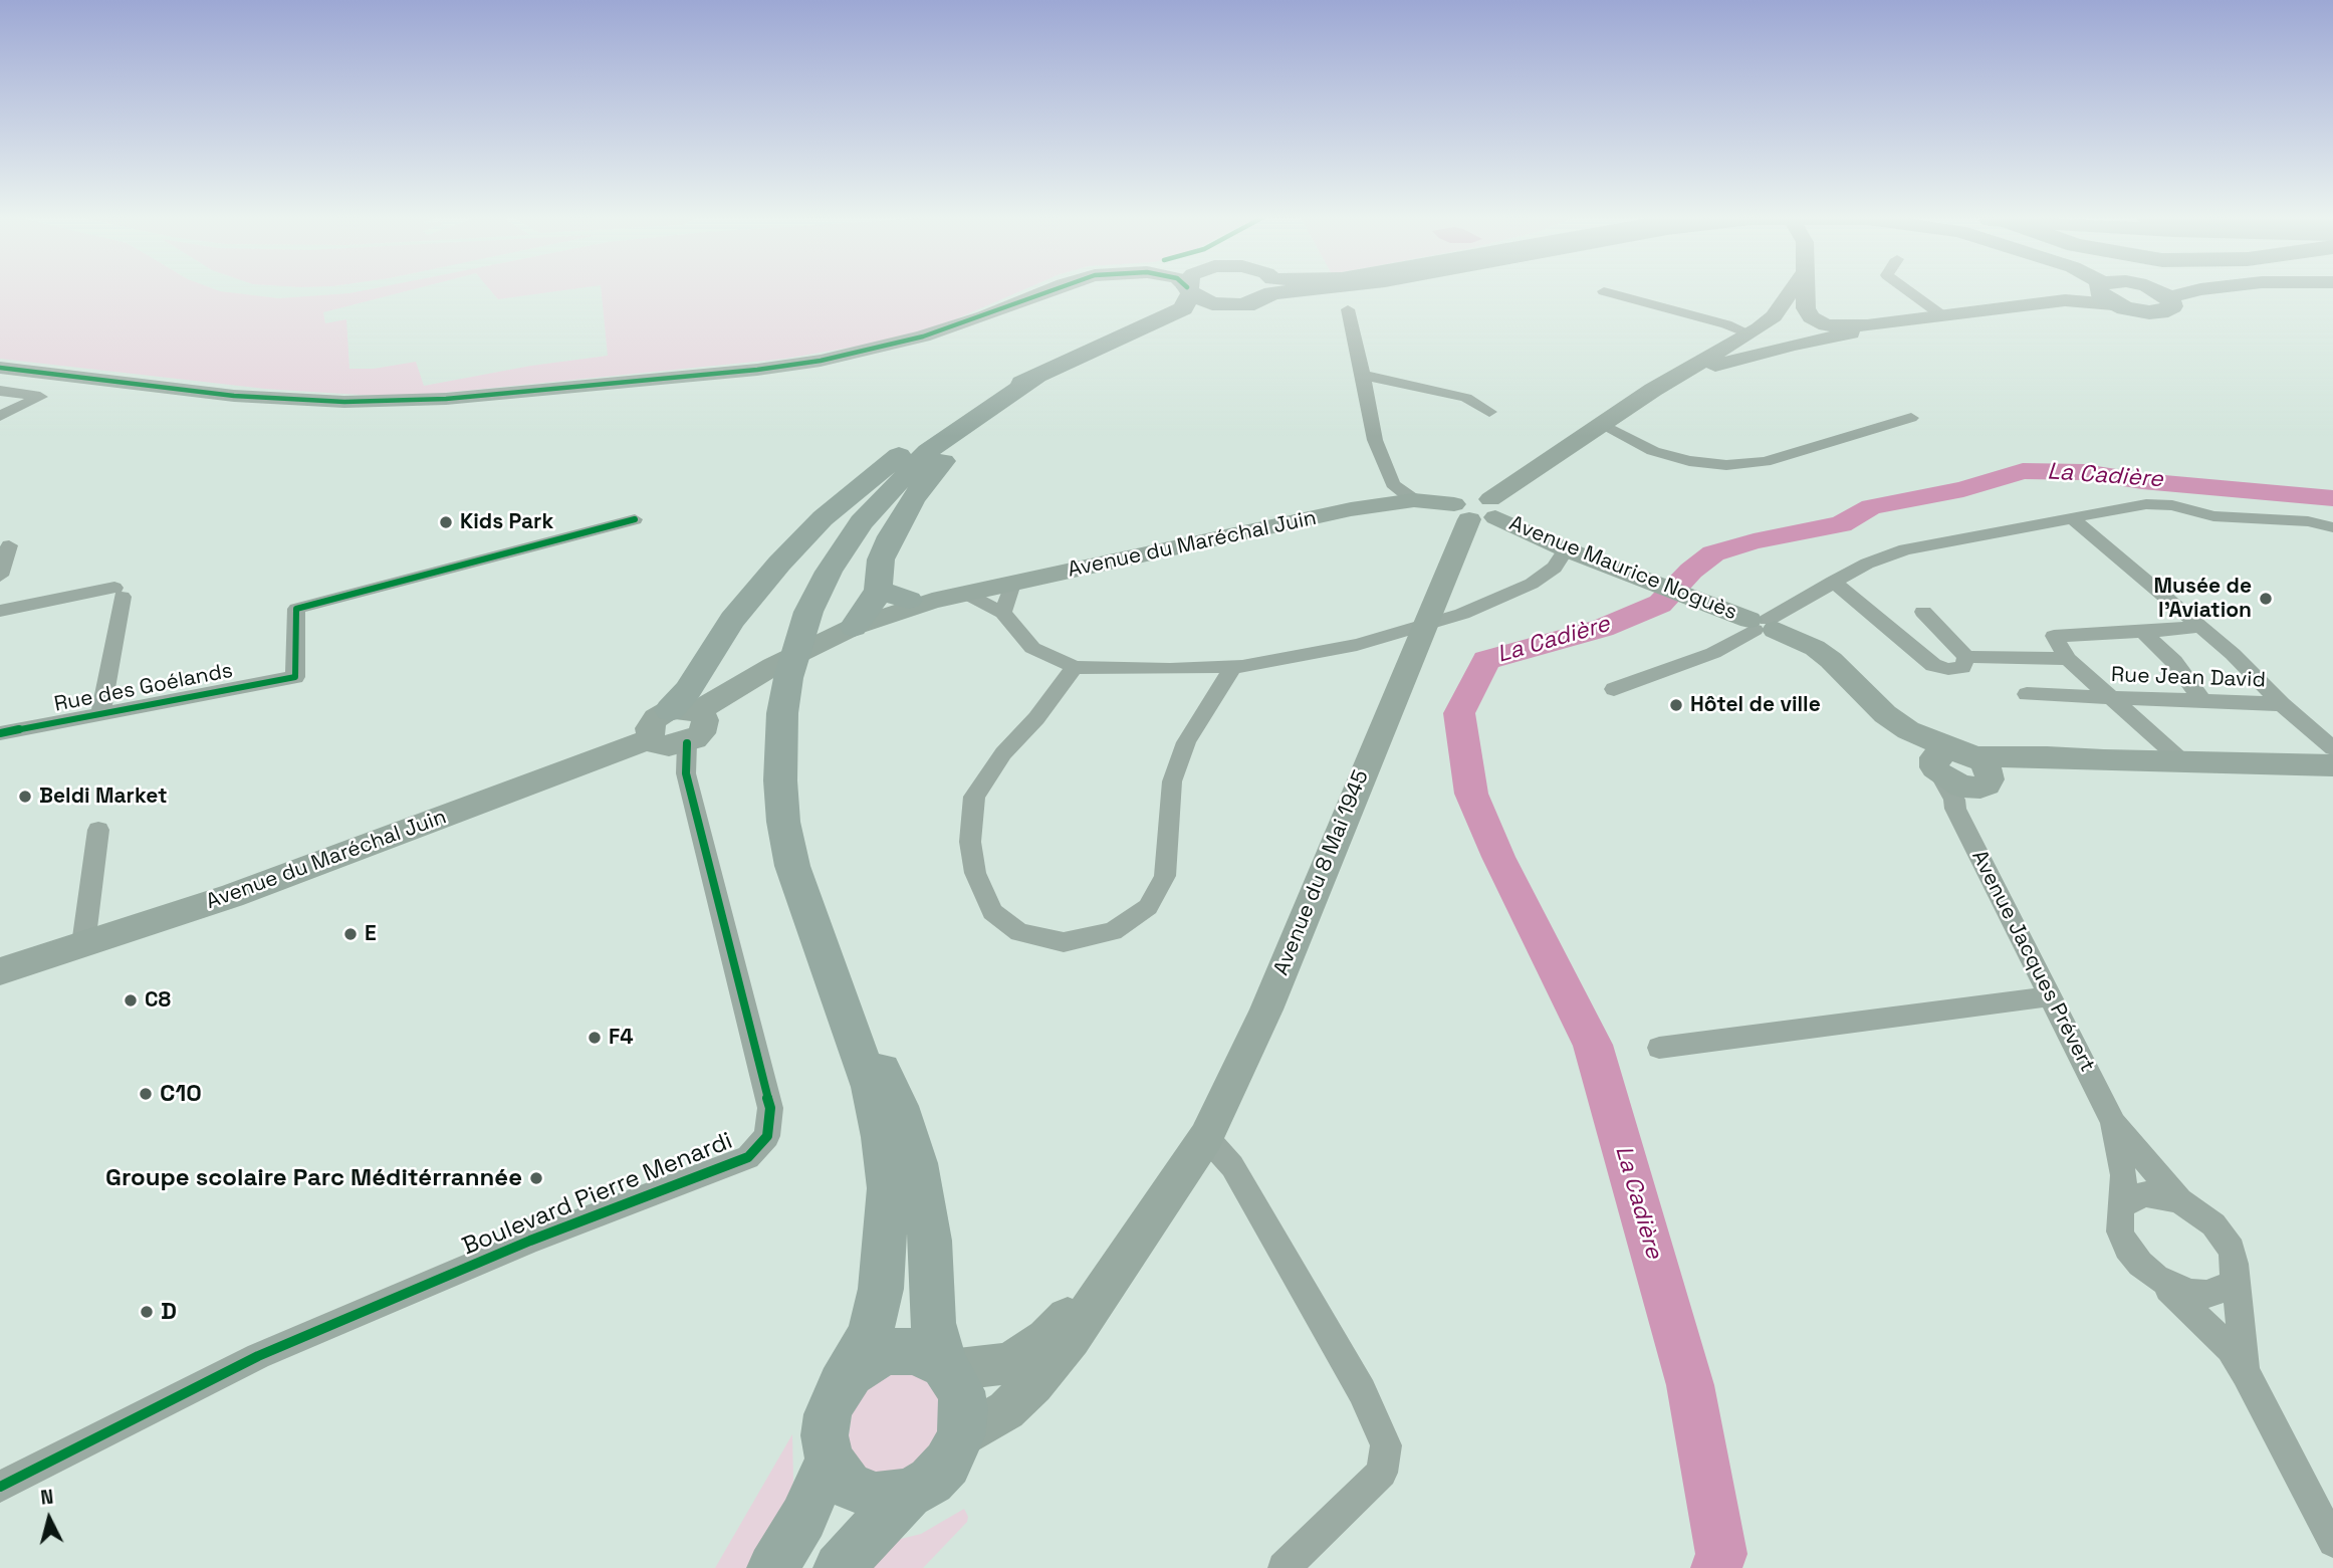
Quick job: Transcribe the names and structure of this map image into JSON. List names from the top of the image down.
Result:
{
  "streets": {
    "main road": ["Avenue du Maréchal Juin", "Avenue Maurice Noguès", "Avenue du 8 Mai 1945"],
    "street": [
      "Rue Jean David",
      "Rue des Goélands",
      "Avenue Jacques Prévert",
      "Boulevard Pierre Menardi"
    ]
  },
  "crossings": [
    ["Avenue du Maréchal Juin", "Avenue Maurice Noguès"],
    ["Avenue du Maréchal Juin", "Avenue du 8 Mai 1945"],
    ["Avenue Maurice Noguès", "Avenue Jacques Prévert"]
  ],
  "water": ["La Cadière"],
  "places": [
    "Kids Park",
    "Musée de l'Aviation",
    "Hôtel de ville",
    "Beldi Market",
    "E",
    "C8",
    "F4",
    "C10",
    "Groupe scolaire Parc Méditérrannée",
    "D"
  ],
  "north": "top"
}
